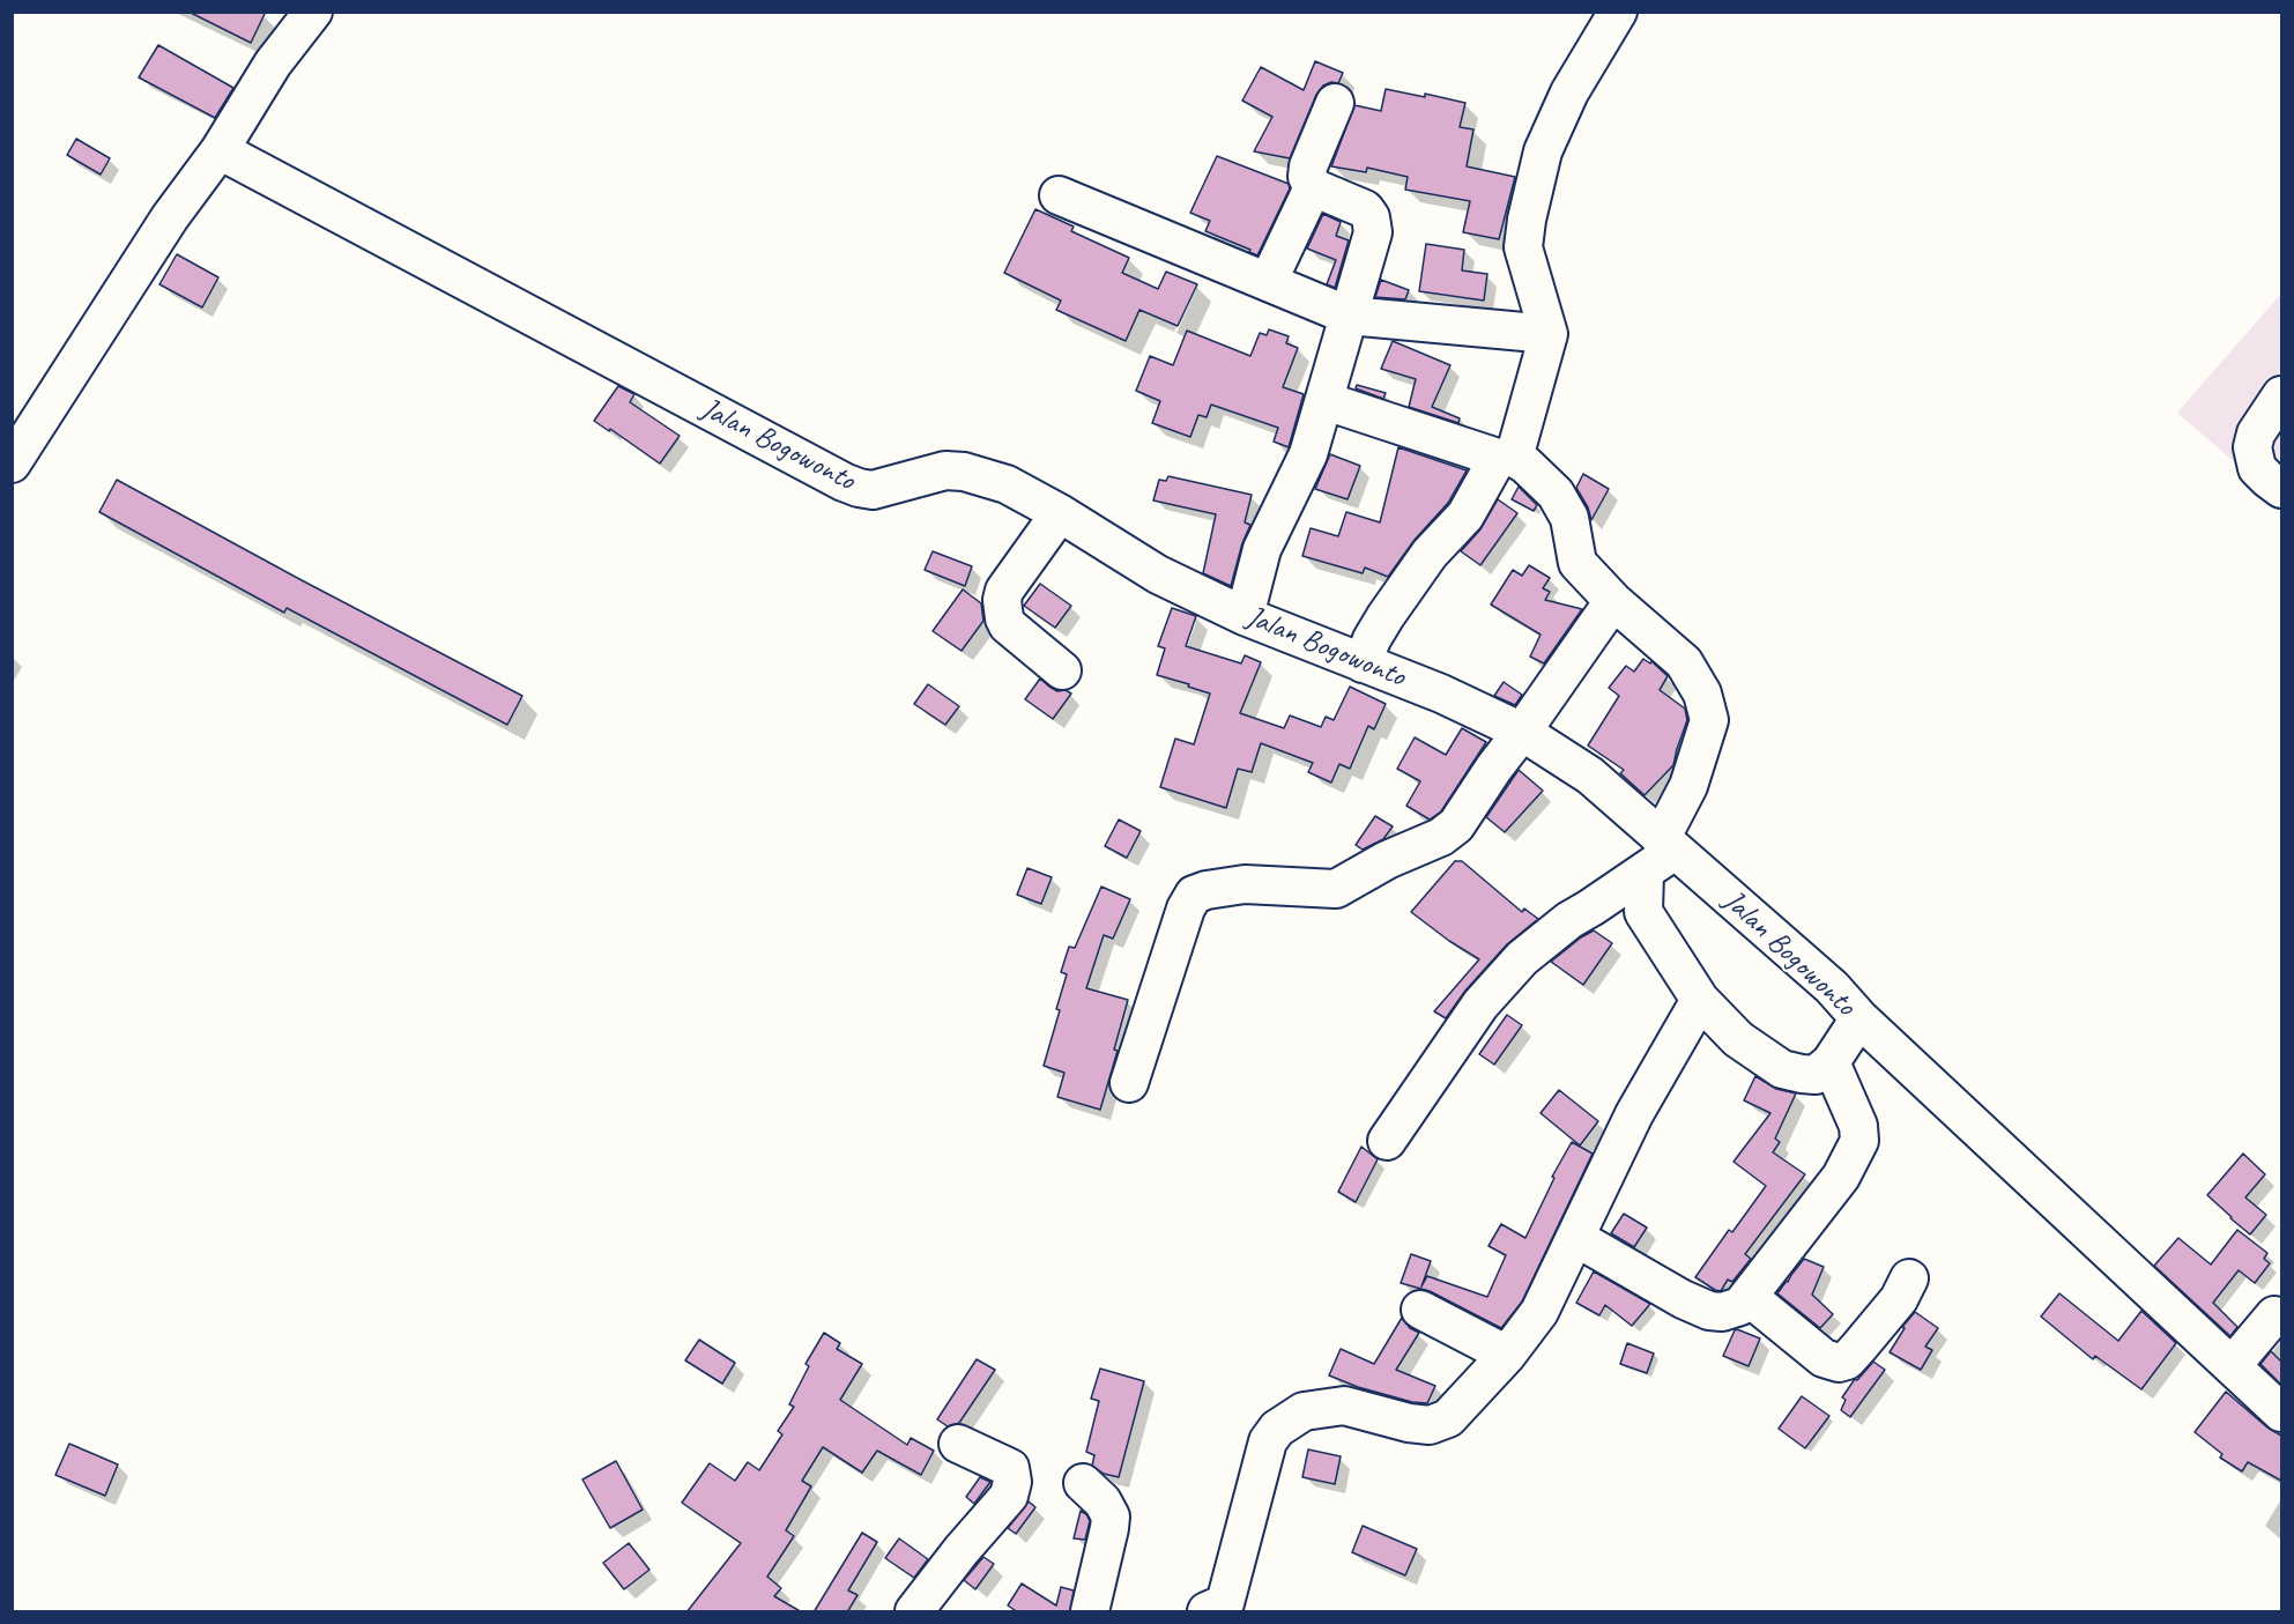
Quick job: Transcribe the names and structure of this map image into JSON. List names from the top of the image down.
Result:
{
  "streets": {
    "street": ["Jalan Bogowonto"]
  }
}
